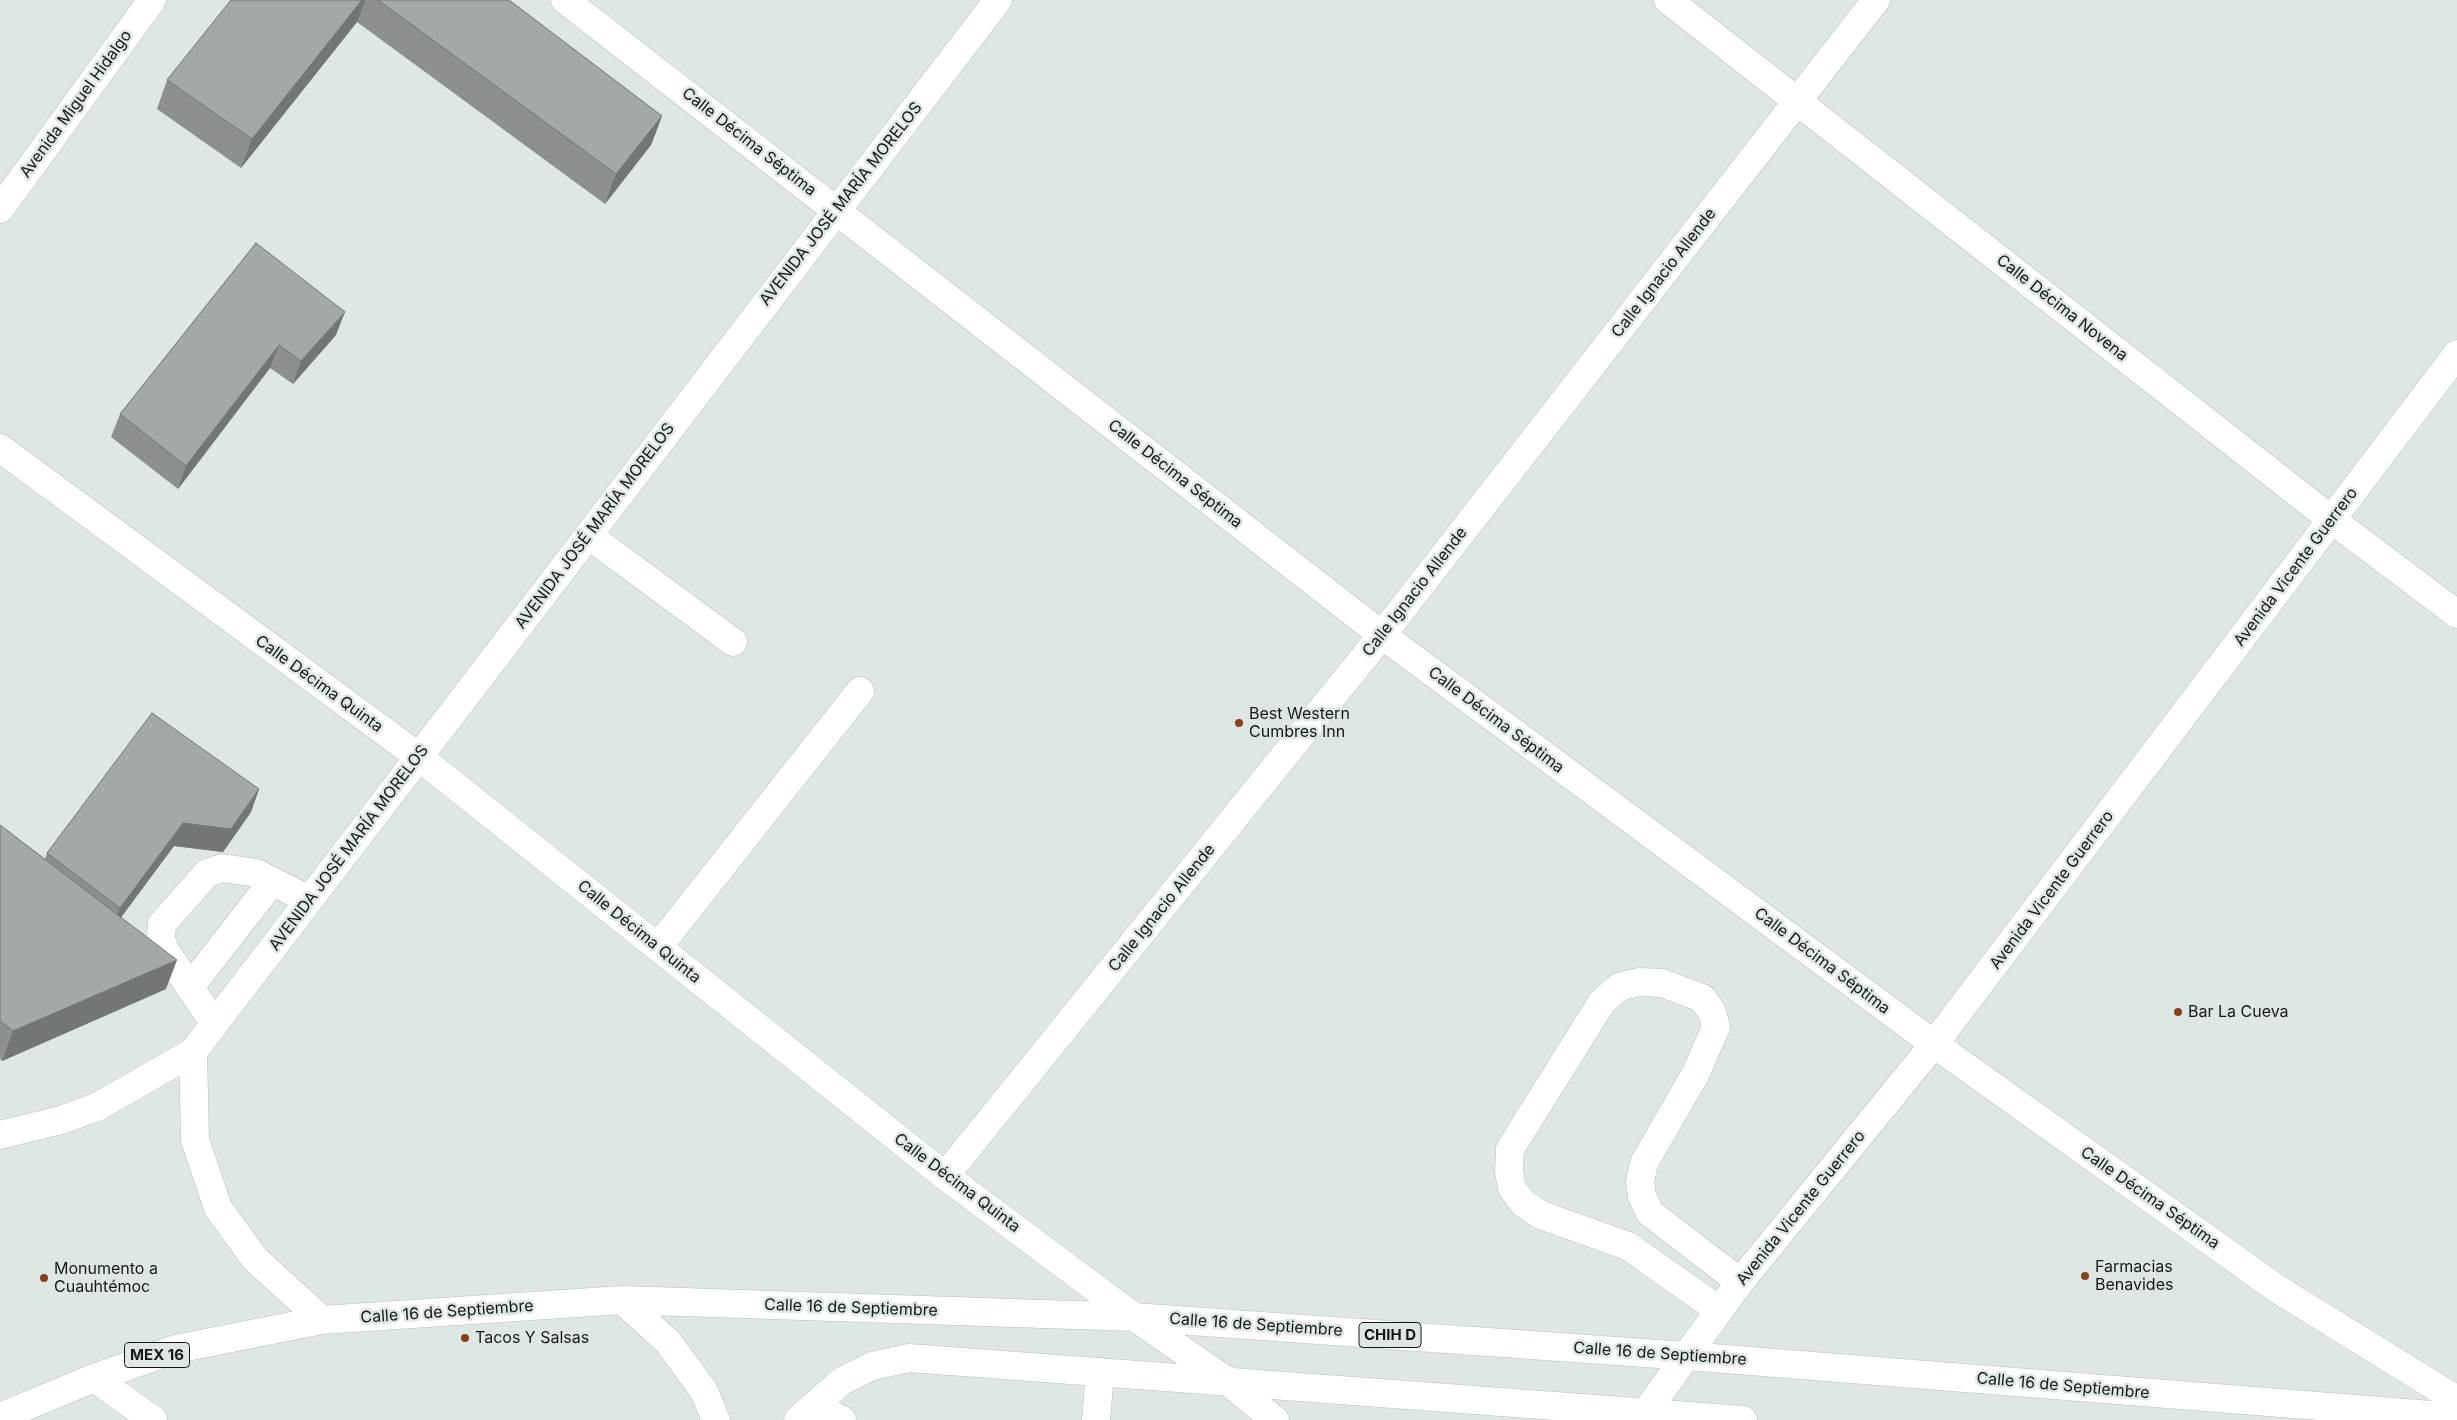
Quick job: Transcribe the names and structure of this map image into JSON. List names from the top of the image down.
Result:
{
  "streets": {
    "main road": [
      "Avenida Miguel Hidalgo",
      "Calle Décima Séptima",
      "AVENIDA JOSÉ MARÍA MORELOS",
      "Calle Ignacio Allende",
      "Calle Décima Novena",
      "Avenida Vicente Guerrero",
      "Calle Décima Quinta",
      "Calle 16 de Septiembre",
      "CHIH D",
      "MEX 16"
    ]
  },
  "crossings": [
    ["Calle Décima Séptima", "AVENIDA JOSÉ MARÍA MORELOS"],
    ["Calle Décima Séptima", "Calle Ignacio Allende"],
    ["Calle Décima Séptima", "Avenida Vicente Guerrero"],
    ["AVENIDA JOSÉ MARÍA MORELOS", "Calle Décima Quinta"],
    ["Calle Ignacio Allende", "Calle Décima Novena"],
    ["Calle Ignacio Allende", "Calle Décima Quinta"],
    ["Calle Décima Novena", "Avenida Vicente Guerrero"],
    ["Avenida Vicente Guerrero", "Calle 16 de Septiembre"],
    ["Calle Décima Quinta", "Calle 16 de Septiembre"],
    ["Calle 16 de Septiembre", "MEX 16"]
  ],
  "places": [
    "Best Western Cumbres Inn",
    "Bar La Cueva",
    "Farmacias Benavides",
    "Monumento a Cuauhtémoc",
    "Tacos Y Salsas"
  ]
}
